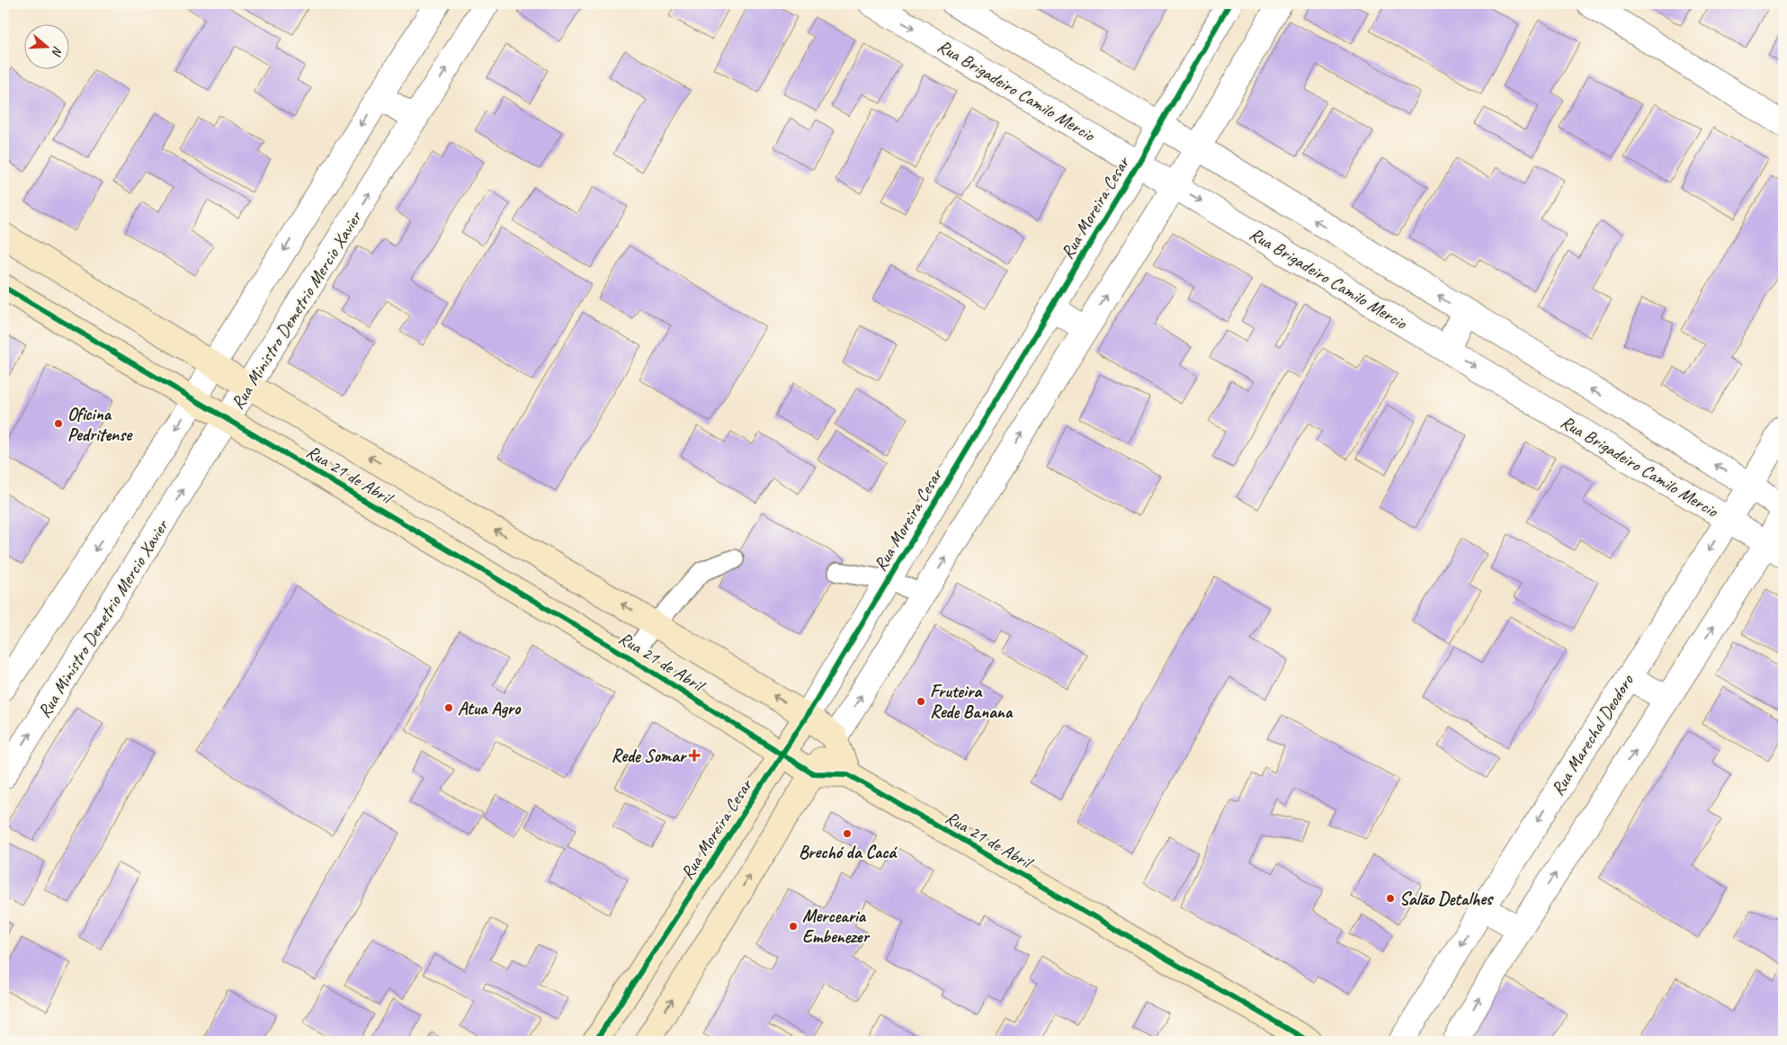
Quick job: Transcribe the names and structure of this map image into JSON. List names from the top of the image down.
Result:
{
  "streets": {
    "street": [
      "Rua Brigadeiro Camilo Mercio",
      "Rua Moreira Cesar",
      "Rua Ministro Demetrio Mercio Xavier",
      "Rua 21 de Abril",
      "Rua Marechal Deodoro"
    ]
  },
  "crossings": [
    ["Rua Brigadeiro Camilo Mercio", "Rua Moreira Cesar"],
    ["Rua Brigadeiro Camilo Mercio", "Rua Marechal Deodoro"],
    ["Rua Moreira Cesar", "Rua 21 de Abril"],
    ["Rua Ministro Demetrio Mercio Xavier", "Rua 21 de Abril"]
  ],
  "places": {
    "other": [
      "Oficina Pedritense",
      "Fruteira Rede Banana",
      "Atua Agro",
      "Brechó da Cacá",
      "Salão Detalhes",
      "Mercearia Embenezer"
    ],
    "health": ["Rede Somar"]
  },
  "north": "right"
}
